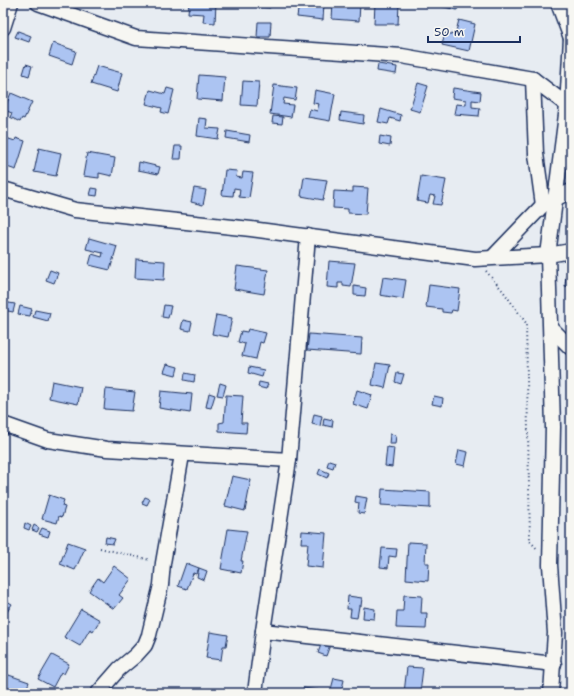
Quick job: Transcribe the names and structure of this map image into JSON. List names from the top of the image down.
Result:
{
  "scale_bar": "50 m"
}
